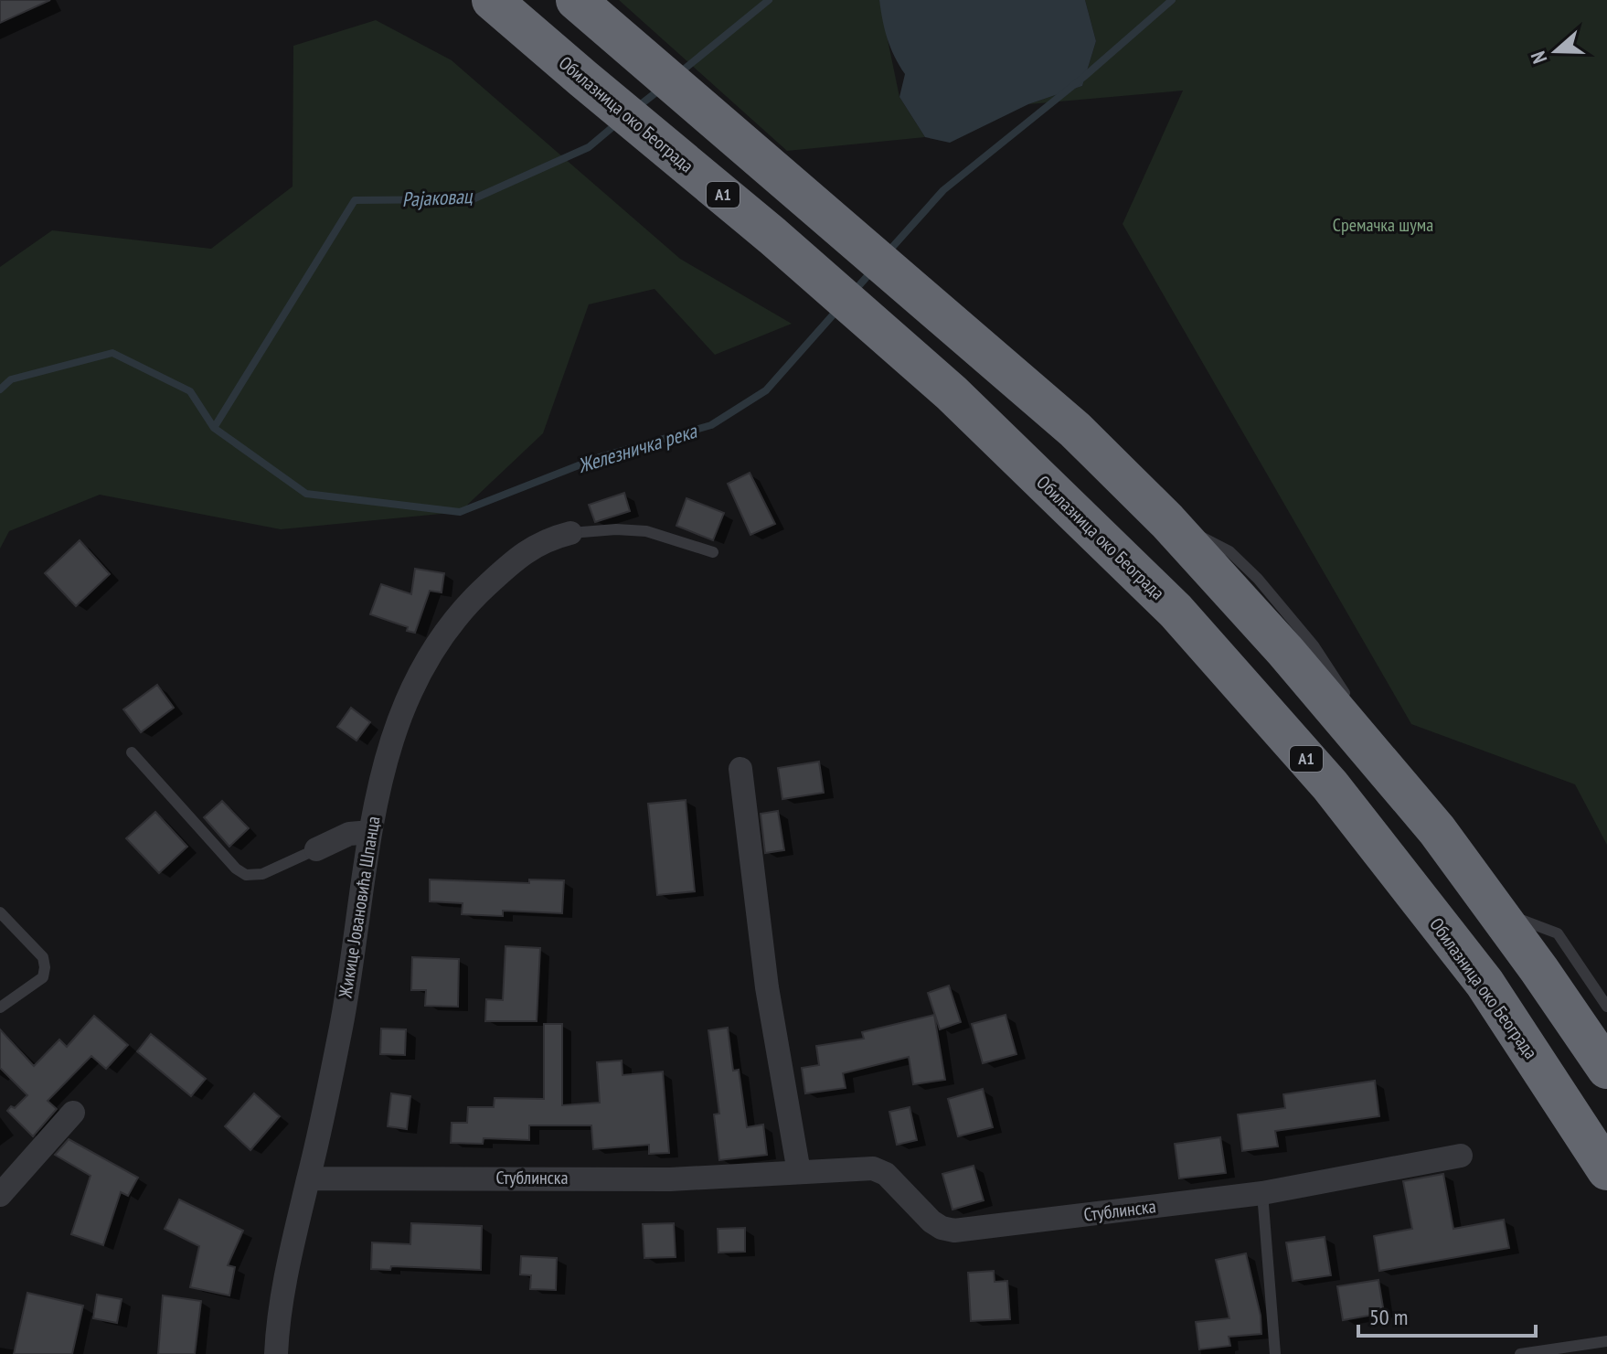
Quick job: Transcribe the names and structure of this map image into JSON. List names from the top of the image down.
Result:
{
  "streets": {
    "highway": ["Обилазница око Београда", "A1"],
    "street": ["Жикице Јовановића Шпанца", "Стублинска"]
  },
  "crossings": [
    ["Жикице Јовановића Шпанца", "Стублинска"]
  ],
  "water": ["Рајаковац", "Железничка река"],
  "parks": ["Сремачка шума"],
  "scale_bar": "50 m",
  "north": "left"
}
